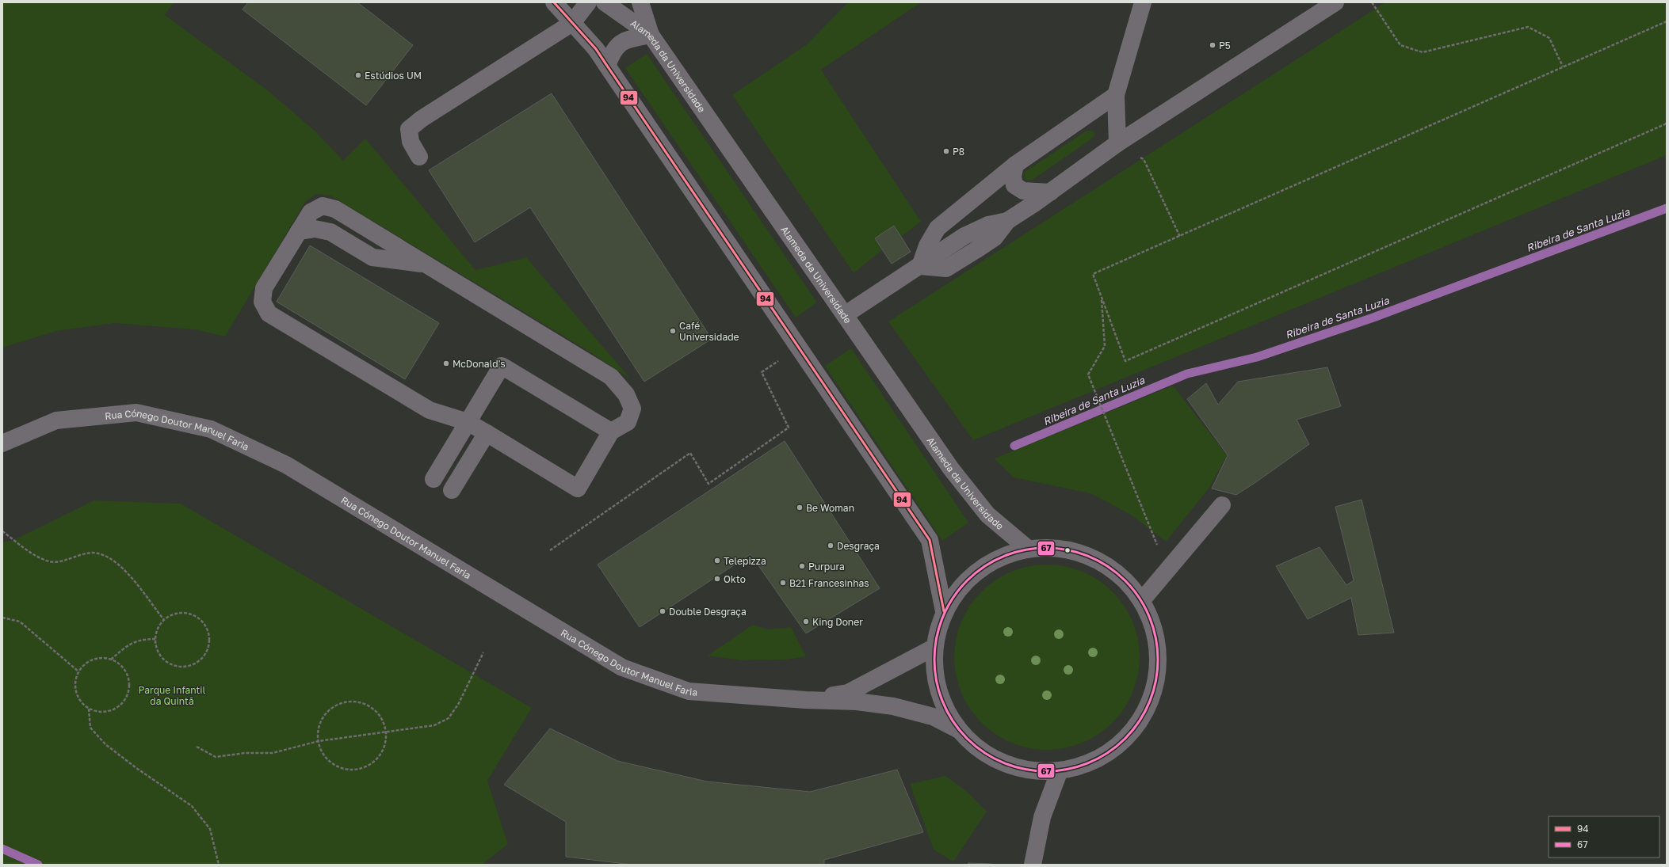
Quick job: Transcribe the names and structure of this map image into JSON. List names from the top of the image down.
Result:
{
  "streets": {
    "street": ["Alameda da Universidade", "Rua Cónego Doutor Manuel Faria"]
  },
  "water": ["Ribeira de Santa Luzia"],
  "parks": ["Parque Infantil da Quintã"],
  "places": [
    "P5",
    "Estúdios UM",
    "P8",
    "Café Universidade",
    "McDonald's",
    "Be Woman",
    "Desgraça",
    "Telepizza",
    "Purpura",
    "Okto",
    "B21 Francesinhas",
    "Double Desgraça",
    "King Doner"
  ],
  "lines": ["transit line 94", "transit line 67"],
  "legend": ["94", "67"]
}
